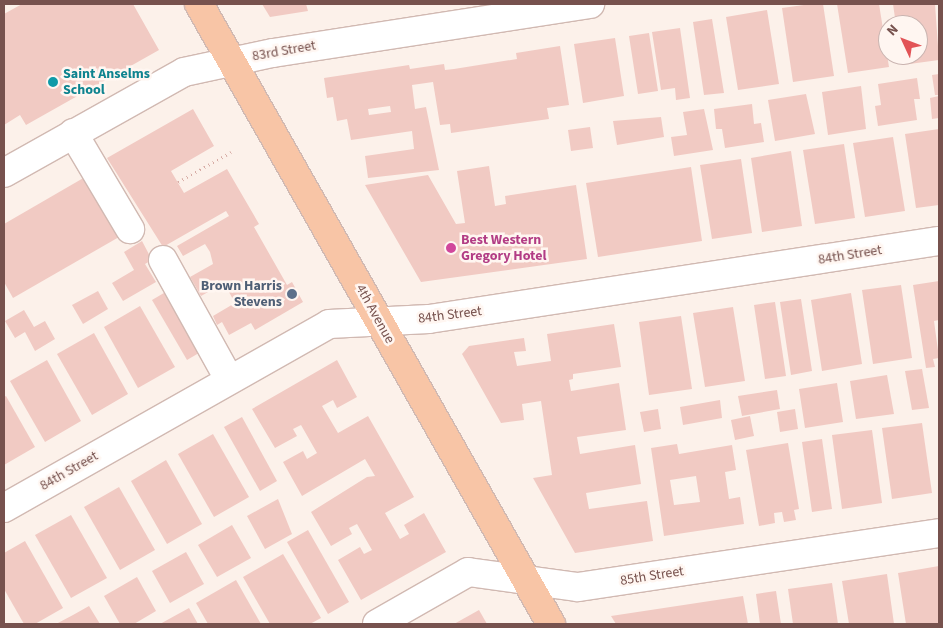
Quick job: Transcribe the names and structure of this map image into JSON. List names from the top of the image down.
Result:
{
  "streets": {
    "main road": ["4th Avenue"],
    "street": ["83rd Street", "84th Street", "85th Street"]
  },
  "crossings": [
    ["83rd Street", "4th Avenue"],
    ["84th Street", "4th Avenue"],
    ["4th Avenue", "85th Street"]
  ],
  "places": ["Saint Anselms School", "Best Western Gregory Hotel", "Brown Harris Stevens"],
  "north": "top left"
}
